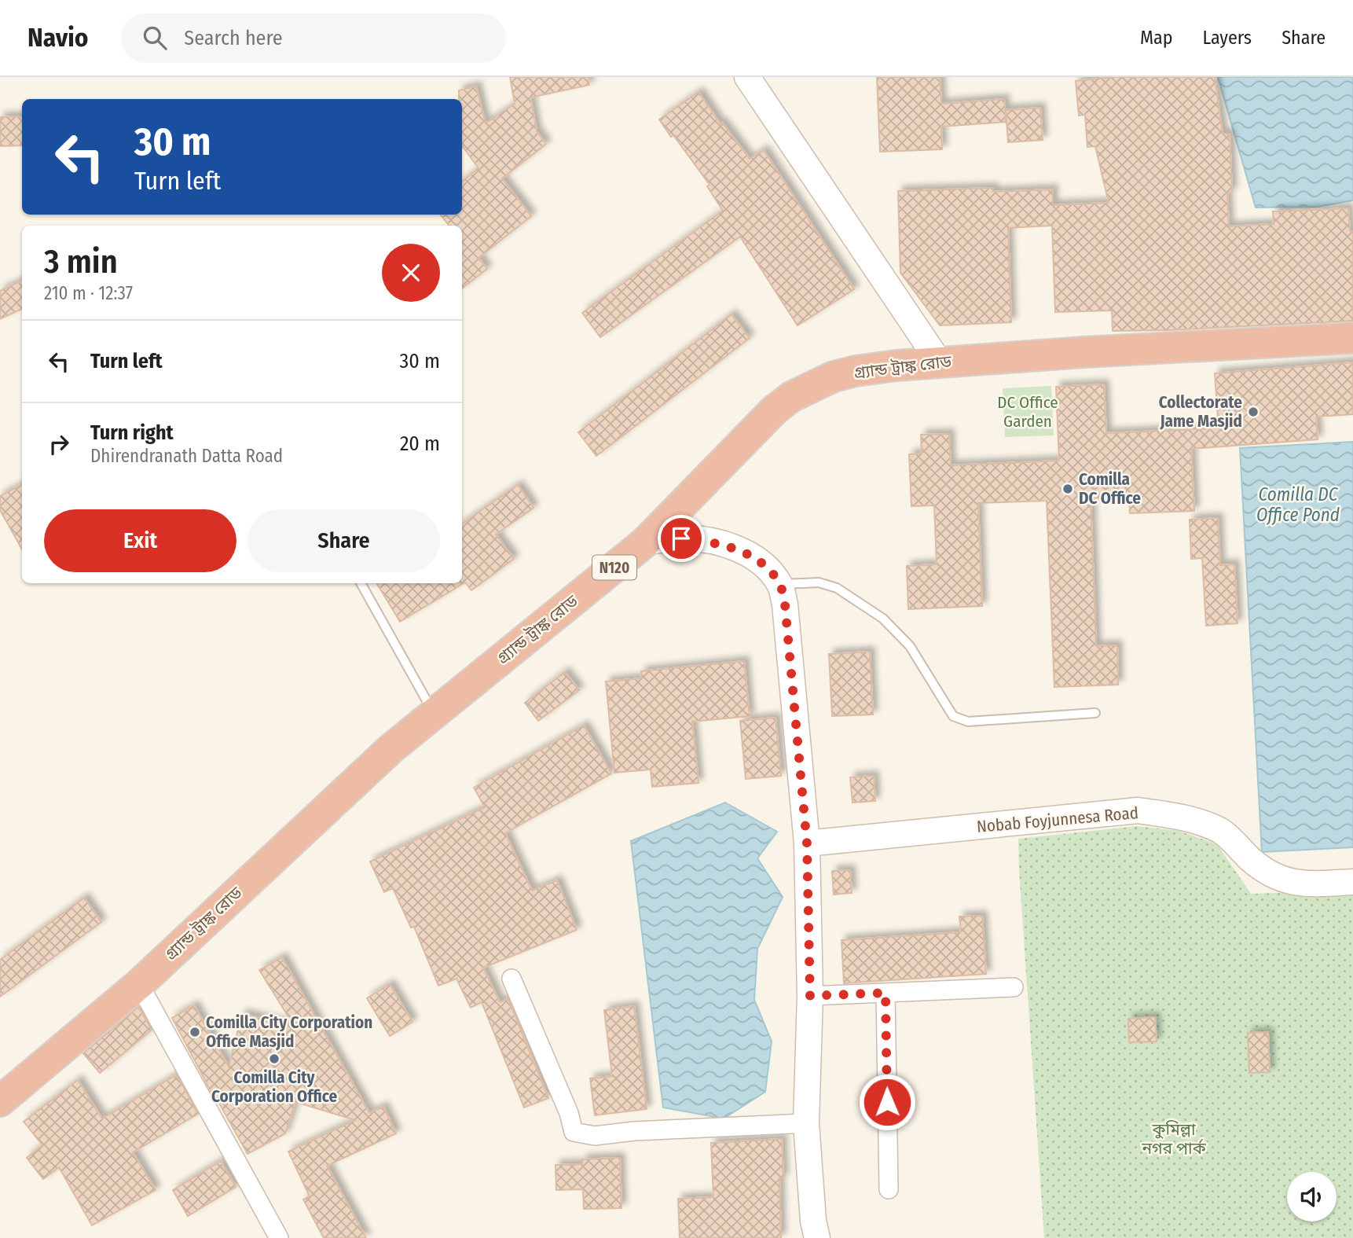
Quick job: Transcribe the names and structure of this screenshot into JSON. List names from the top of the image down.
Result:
{
  "streets": {
    "highway": ["গ্র্যান্ড ট্রাঙ্ক রোড", "N120"],
    "street": ["Nobab Foyjunnesa Road"]
  },
  "water": ["Comilla DC Office Pond"],
  "parks": ["DC Office Garden", "কুমিল্লা নগর পার্ক"],
  "places": [
    "Collectorate Jame Masjid",
    "Comilla DC Office",
    "Comilla City Corporation Office Masjid",
    "Comilla City Corporation Office"
  ],
  "page": {
    "header": "Navio",
    "search": "Search here",
    "nav": ["Map", "Layers", "Share"],
    "turn": ["30 m", "Turn left"],
    "heading": ["3 min", "210 m · 12:37"],
    "list": [
      {
        "name": "Turn left",
        "value": "30 m"
      },
      {
        "name": "Turn right",
        "note": "Dhirendranath Datta Road",
        "value": "20 m"
      }
    ],
    "buttons": ["Exit", "Share"]
  }
}
